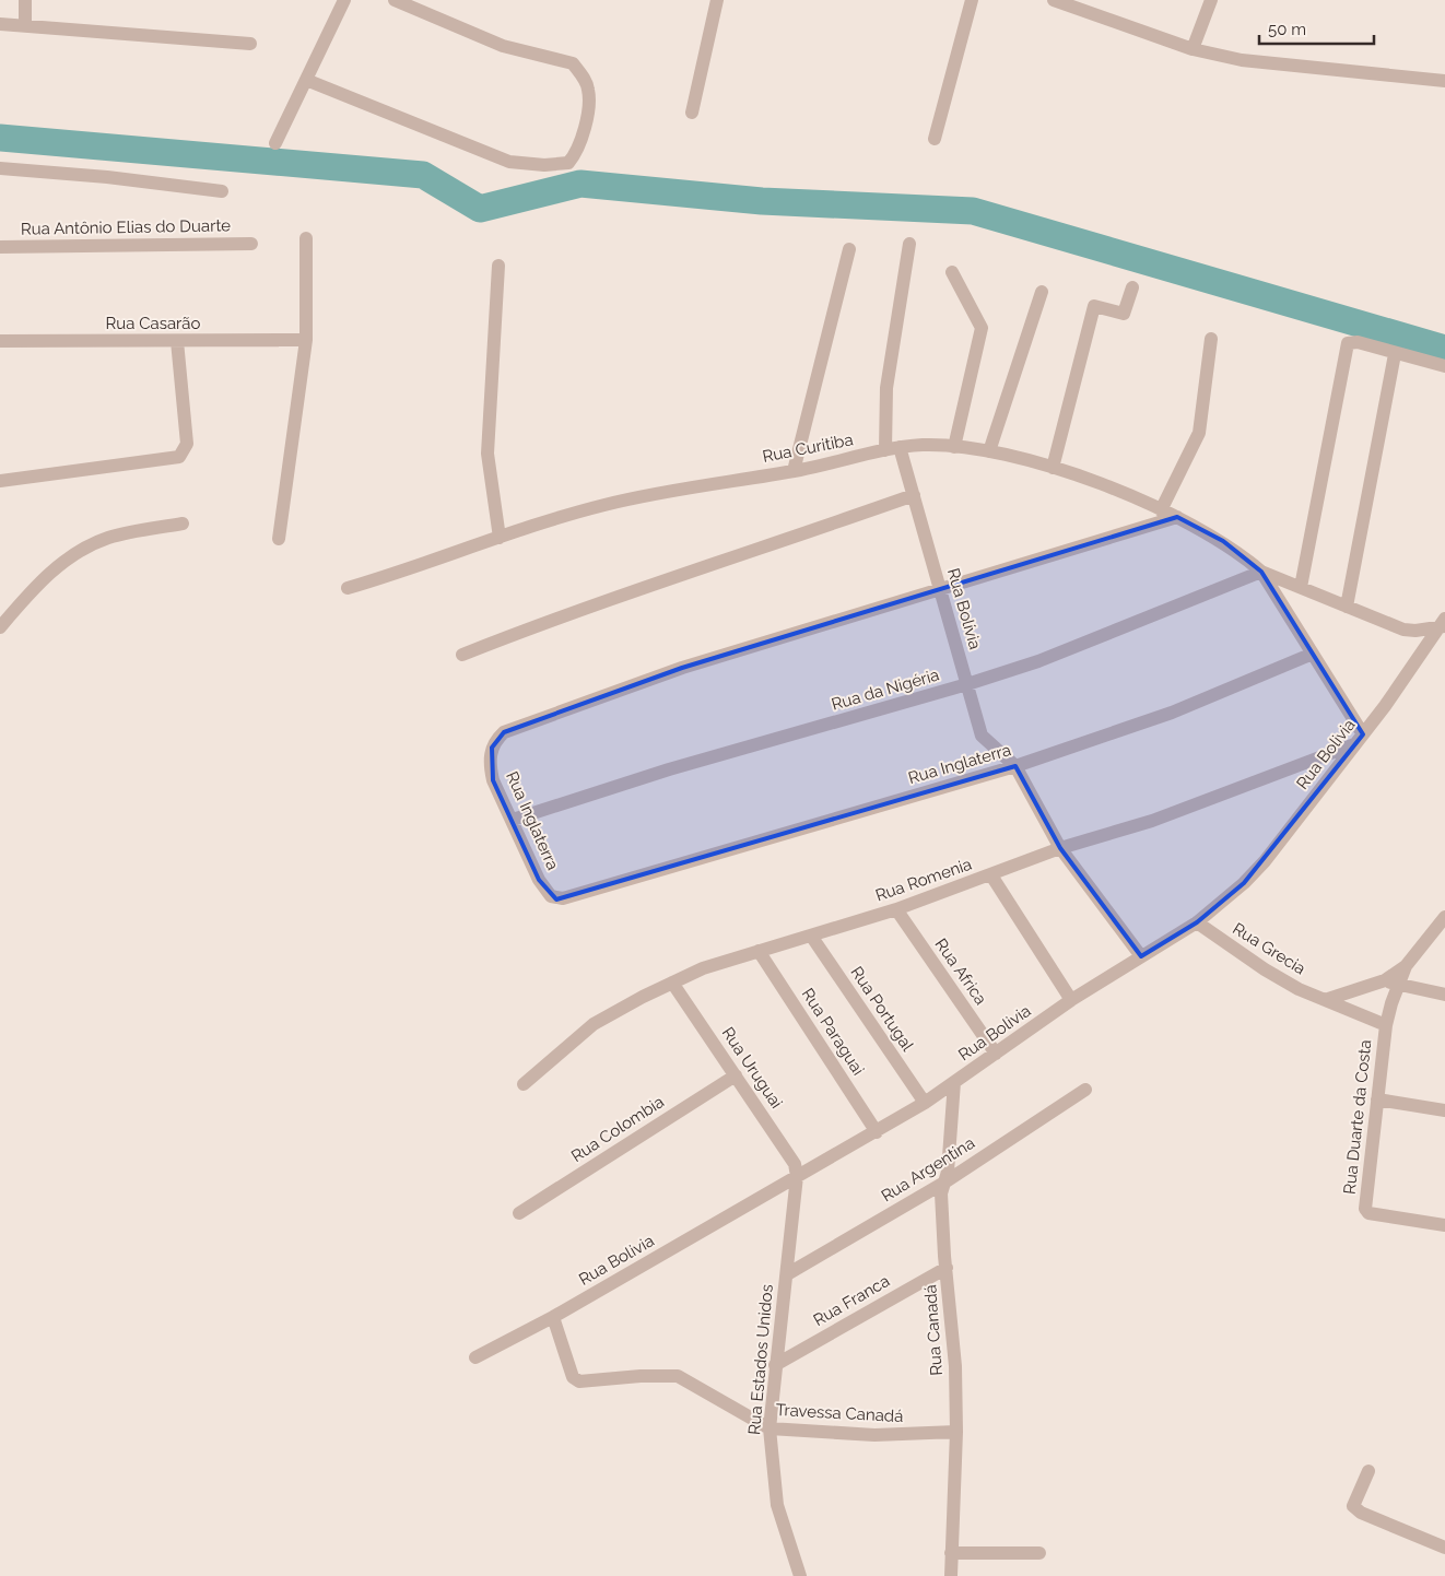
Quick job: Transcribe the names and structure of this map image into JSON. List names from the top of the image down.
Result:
{
  "streets": {
    "street": [
      "Rua Antônio Elias do Duarte",
      "Rua Casarão",
      "Rua Curitiba",
      "Rua Bolívia",
      "Rua da Nigéria",
      "Rua Bolivia",
      "Rua Inglaterra",
      "Rua Romenia",
      "Rua Grecia",
      "Rua Africa",
      "Rua Portugal",
      "Rua Paraguai",
      "Rua Uruguai",
      "Rua Duarte da Costa",
      "Rua Colombia",
      "Rua Argentina",
      "Rua Franca",
      "Rua Canadá",
      "Rua Estados Unidos",
      "Travessa Canadá"
    ]
  },
  "crossings": [
    ["Rua Curitiba", "Rua Bolívia"],
    ["Rua Curitiba", "Rua da Nigéria"],
    ["Rua Curitiba", "Rua Inglaterra"],
    ["Rua Bolívia", "Rua da Nigéria"],
    ["Rua Bolívia", "Rua Bolivia"],
    ["Rua Bolívia", "Rua Inglaterra"],
    ["Rua Bolívia", "Rua Romenia"],
    ["Rua da Nigéria", "Rua Inglaterra"],
    ["Rua Bolivia", "Rua Romenia"],
    ["Rua Bolivia", "Rua Grecia"],
    ["Rua Bolivia", "Rua Africa"],
    ["Rua Bolivia", "Rua Portugal"],
    ["Rua Bolivia", "Rua Paraguai"],
    ["Rua Bolivia", "Rua Uruguai"],
    ["Rua Bolivia", "Rua Canadá"],
    ["Rua Bolivia", "Rua Estados Unidos"],
    ["Rua Bolivia", "Travessa Canadá"],
    ["Rua Romenia", "Rua Africa"],
    ["Rua Romenia", "Rua Portugal"],
    ["Rua Romenia", "Rua Paraguai"],
    ["Rua Romenia", "Rua Uruguai"],
    ["Rua Grecia", "Rua Duarte da Costa"],
    ["Rua Uruguai", "Rua Colombia"],
    ["Rua Uruguai", "Rua Estados Unidos"],
    ["Rua Argentina", "Rua Canadá"],
    ["Rua Argentina", "Rua Estados Unidos"],
    ["Rua Franca", "Rua Canadá"],
    ["Rua Franca", "Rua Estados Unidos"],
    ["Rua Canadá", "Travessa Canadá"],
    ["Rua Estados Unidos", "Travessa Canadá"]
  ],
  "scale_bar": "50 m"
}
